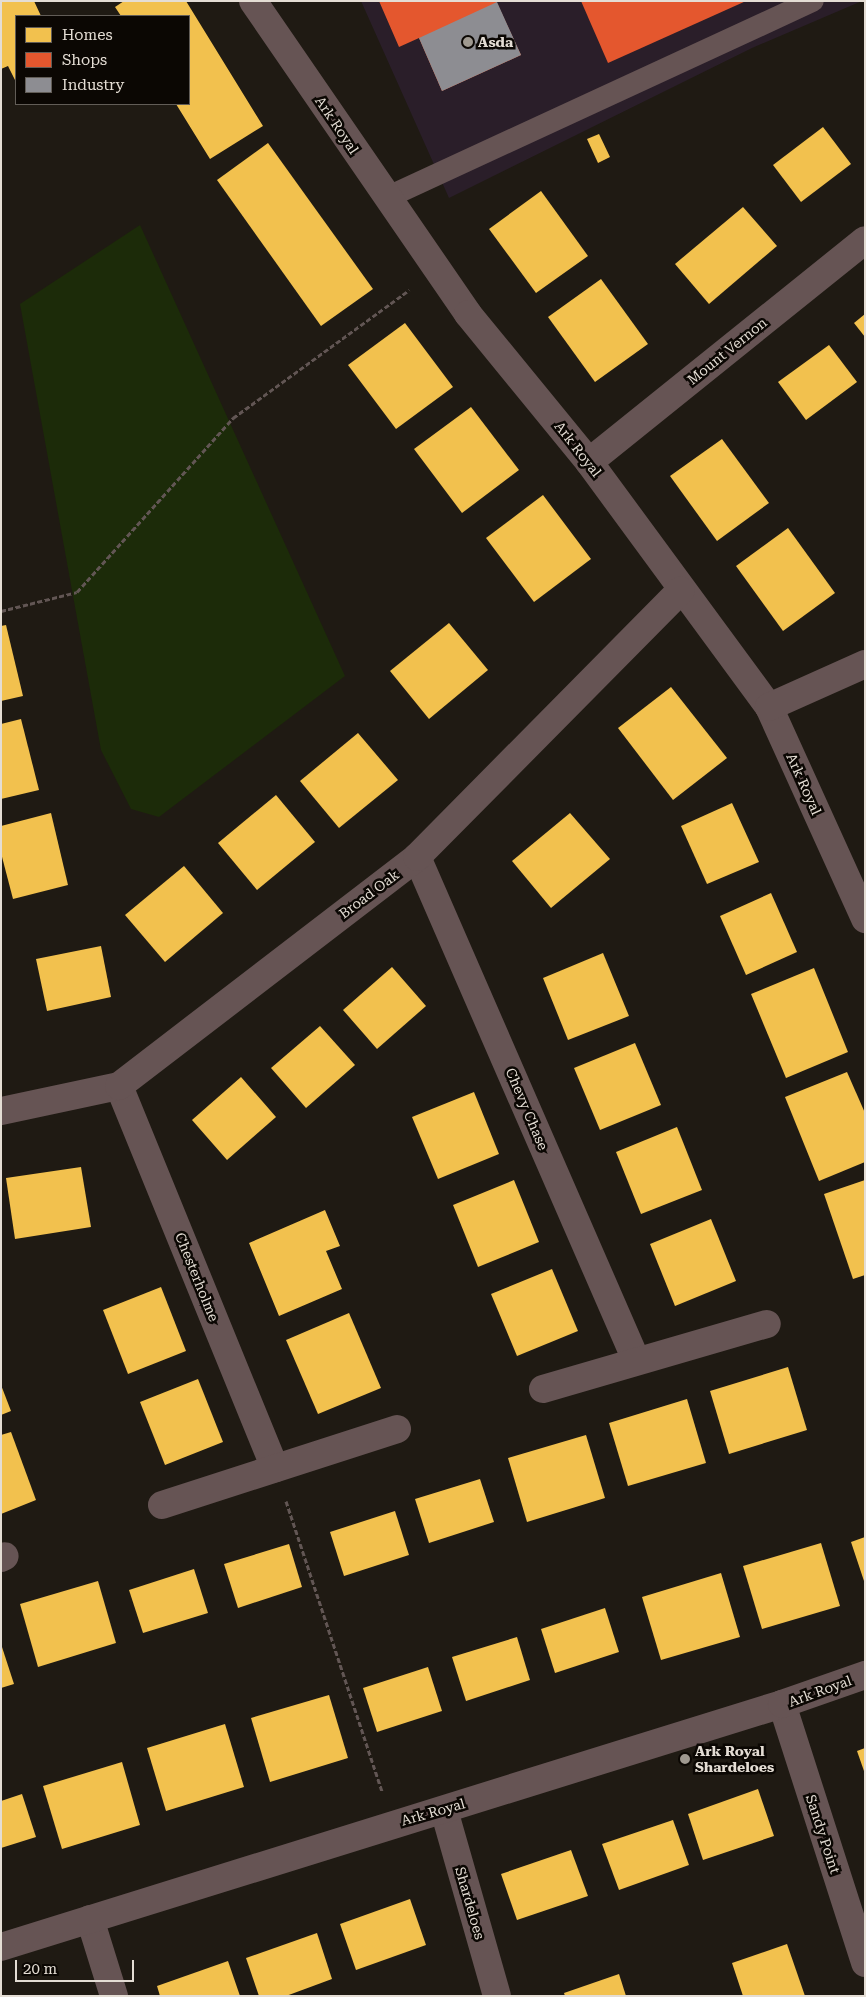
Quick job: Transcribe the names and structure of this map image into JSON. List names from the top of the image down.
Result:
{
  "streets": {
    "street": [
      "Ark Royal",
      "Mount Vernon",
      "Broad Oak",
      "Chevy Chase",
      "Chesterholme",
      "Sandy Point",
      "Shardeloes"
    ]
  },
  "crossings": [
    ["Ark Royal", "Mount Vernon"],
    ["Ark Royal", "Broad Oak"],
    ["Ark Royal", "Sandy Point"],
    ["Ark Royal", "Shardeloes"],
    ["Broad Oak", "Chevy Chase"],
    ["Broad Oak", "Chesterholme"]
  ],
  "places": ["Asda", "Ark Royal Shardeloes"],
  "legend": ["Homes", "Shops", "Industry"],
  "scale_bar": "20 m"
}
